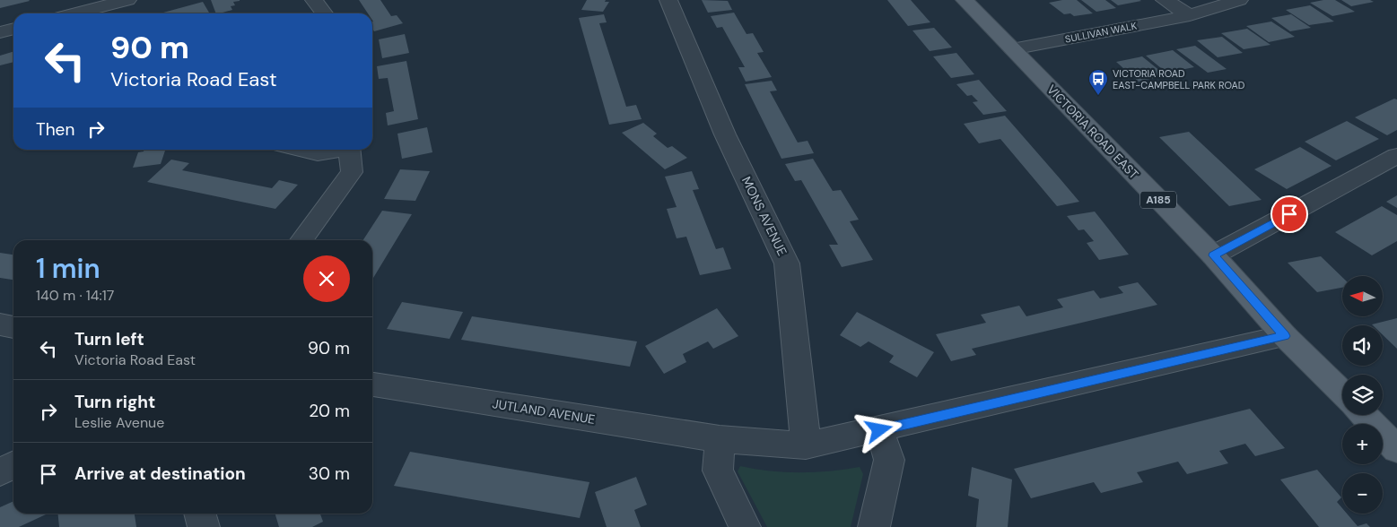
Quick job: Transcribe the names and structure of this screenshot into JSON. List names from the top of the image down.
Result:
{
  "streets": {
    "main road": ["VICTORIA ROAD EAST", "A185"],
    "street": ["SULLIVAN WALK", "MONS AVENUE", "JUTLAND AVENUE"]
  },
  "crossings": [
    ["SULLIVAN WALK", "VICTORIA ROAD EAST"],
    ["VICTORIA ROAD EAST", "JUTLAND AVENUE"],
    ["MONS AVENUE", "JUTLAND AVENUE"]
  ],
  "places": {
    "bus stop": ["VICTORIA ROAD EAST-CAMPBELL PARK ROAD"]
  },
  "north": "left",
  "page": {
    "turn": ["90 m", "Victoria Road East"],
    "then": "Then",
    "heading": ["1 min", "140 m · 14:17"],
    "map_buttons": ["+", "−"],
    "list": [
      {
        "name": "Turn left",
        "note": "Victoria Road East",
        "value": "90 m"
      },
      {
        "name": "Turn right",
        "note": "Leslie Avenue",
        "value": "20 m"
      },
      {
        "name": "Arrive at destination",
        "value": "30 m"
      }
    ]
  }
}
